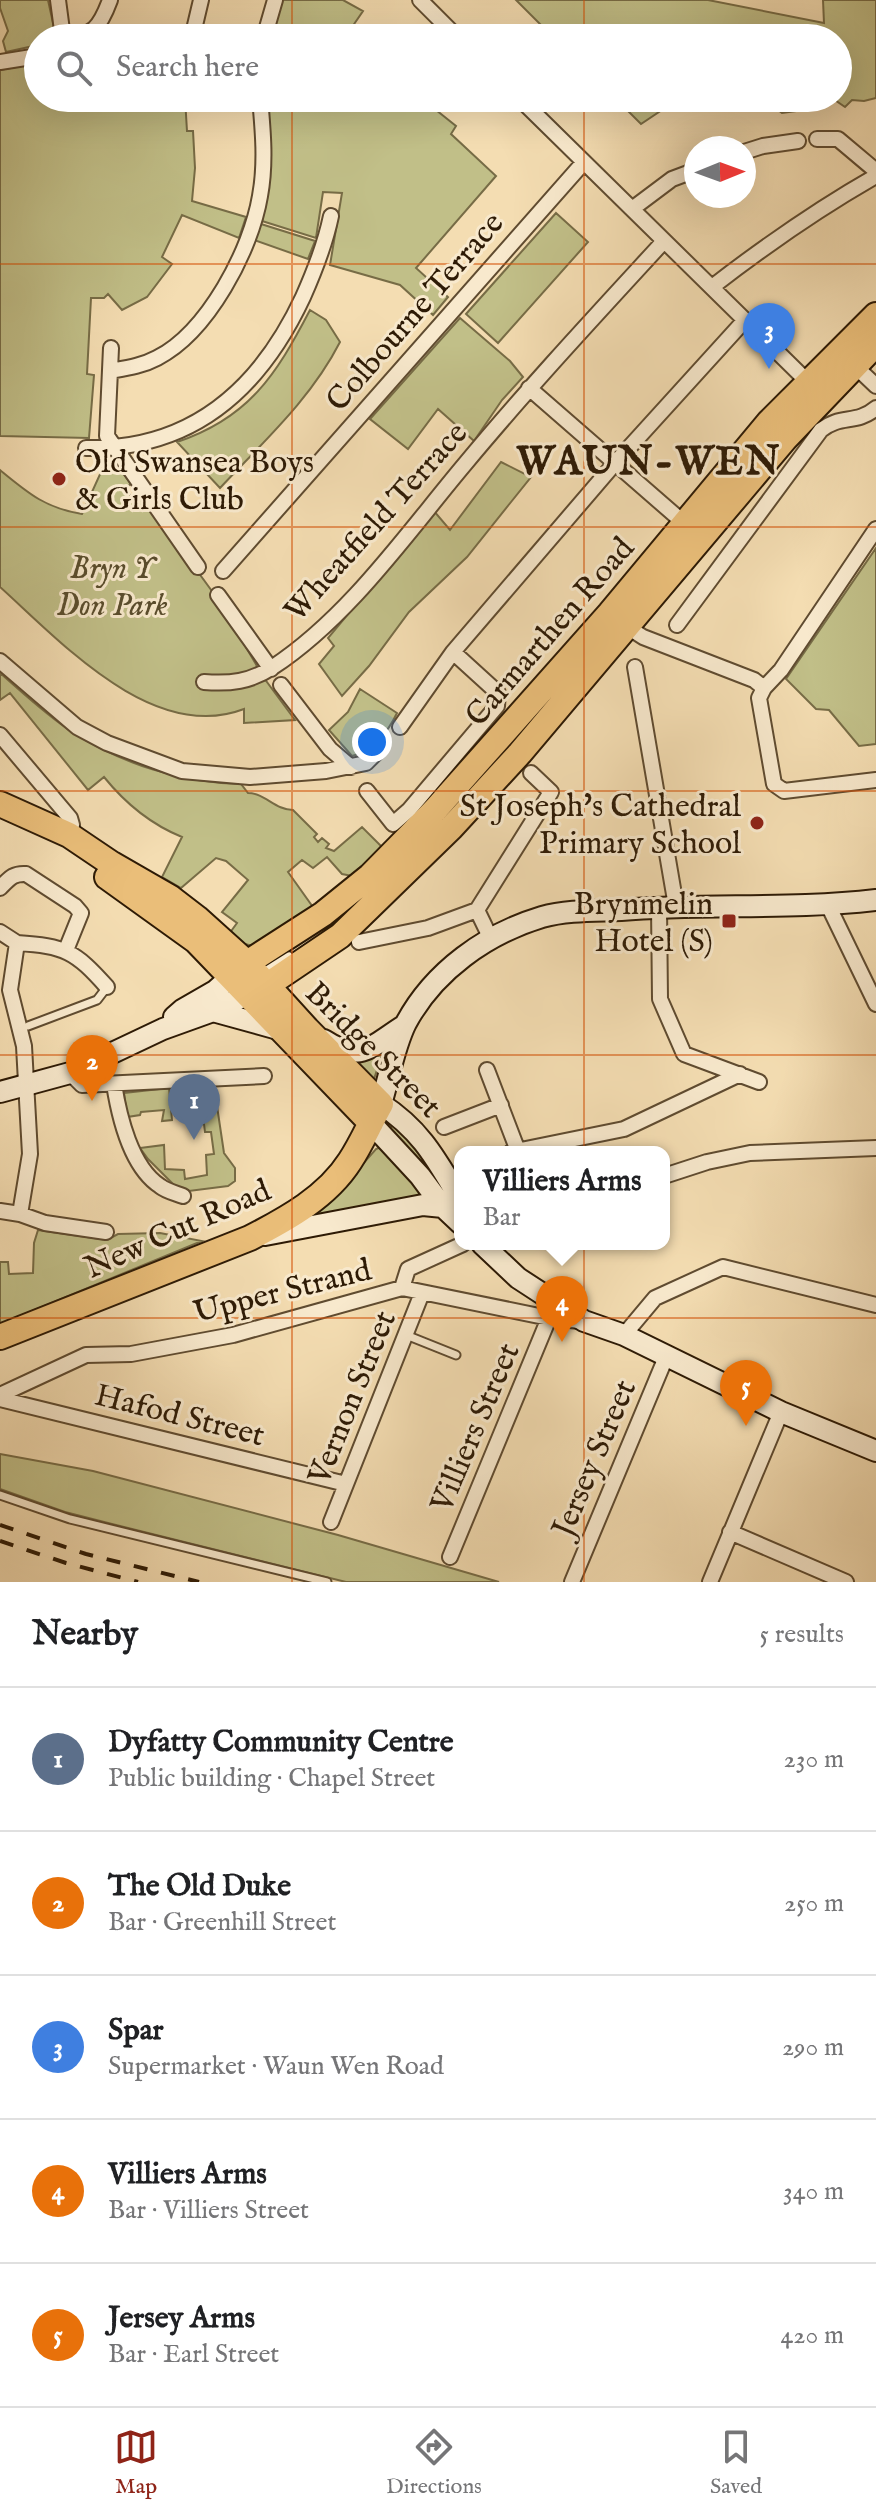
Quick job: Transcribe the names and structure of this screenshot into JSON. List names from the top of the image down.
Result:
{
  "streets": {
    "main road": ["Carmarthen Road", "Bridge Street", "New Cut Road"],
    "street": [
      "Colbourne Terrace",
      "Wheatfield Terrace",
      "Upper Strand",
      "Vernon Street",
      "Hafod Street",
      "Villiers Street",
      "Jersey Street"
    ]
  },
  "crossings": [
    ["Carmarthen Road", "Bridge Street"],
    ["Bridge Street", "New Cut Road"],
    ["Upper Strand", "Vernon Street"],
    ["Upper Strand", "Hafod Street"],
    ["Upper Strand", "Villiers Street"],
    ["Vernon Street", "Hafod Street"]
  ],
  "districts": ["WAUN-WEN"],
  "parks": ["Bryn Y Don Park"],
  "places": {
    "other": ["Old Swansea Boys & Girls Club", "St Joseph's Cathedral Primary School"],
    "transit": ["Brynmelin Hotel (S)"]
  },
  "north": "right",
  "page": {
    "search": "Search here",
    "pins": [
      "3",
      "2",
      "1",
      "4",
      "5"
    ],
    "popup": ["Villiers Arms", "Bar"],
    "heading": ["Nearby", "5 results"],
    "list": [
      {
        "mark": "1",
        "name": "Dyfatty Community Centre",
        "note": "Public building · Chapel Street",
        "value": "230 m"
      },
      {
        "mark": "2",
        "name": "The Old Duke",
        "note": "Bar · Greenhill Street",
        "value": "250 m"
      },
      {
        "mark": "3",
        "name": "Spar",
        "note": "Supermarket · Waun Wen Road",
        "value": "290 m"
      },
      {
        "mark": "4",
        "name": "Villiers Arms",
        "note": "Bar · Villiers Street",
        "value": "340 m"
      },
      {
        "mark": "5",
        "name": "Jersey Arms",
        "note": "Bar · Earl Street",
        "value": "420 m"
      }
    ],
    "nav": ["Map", "Directions", "Saved"]
  }
}
